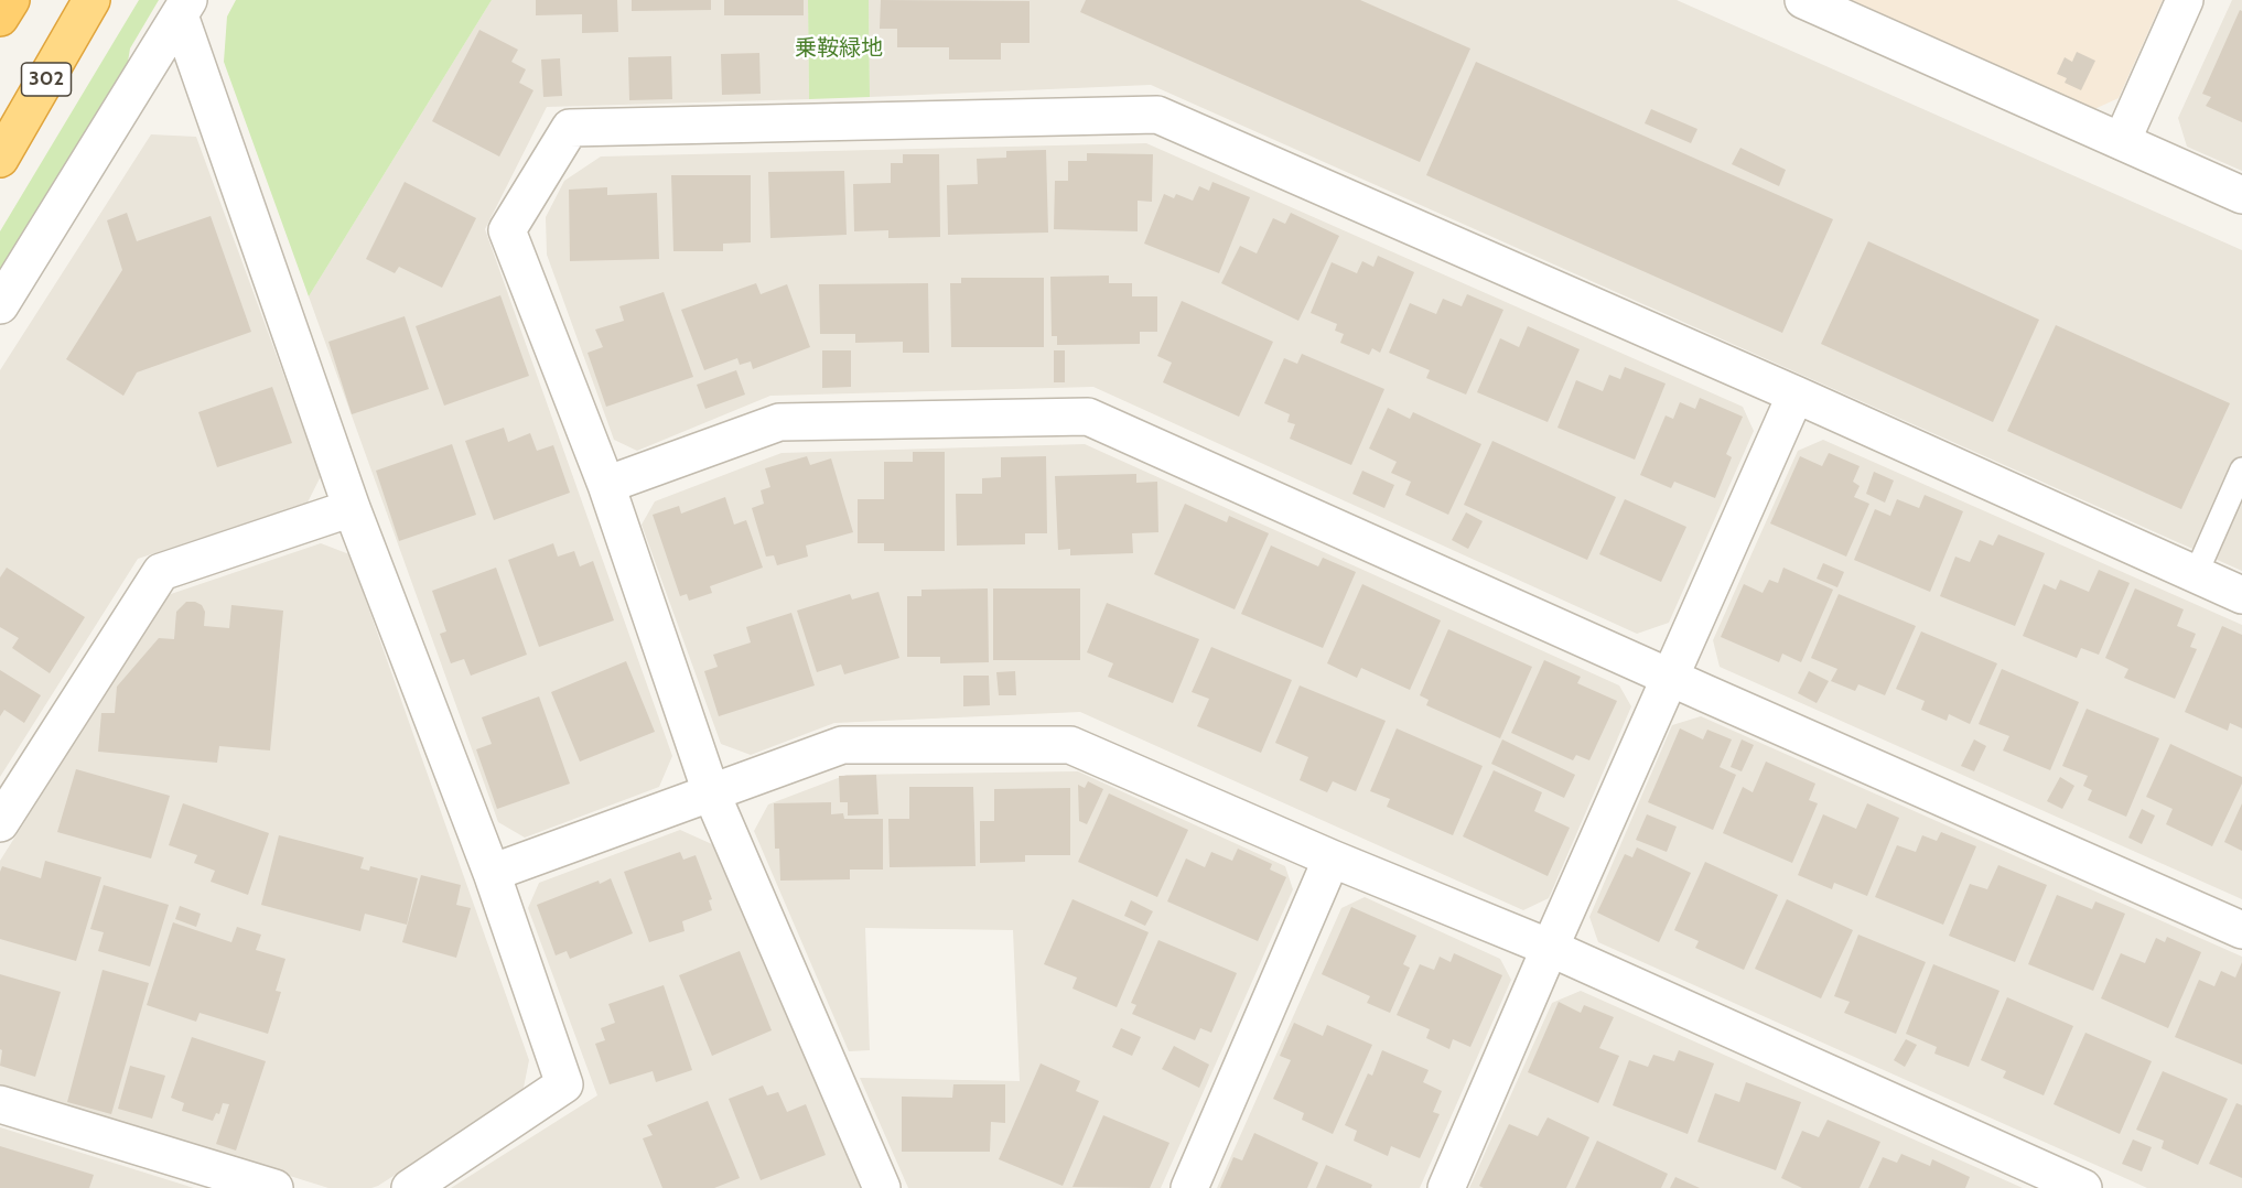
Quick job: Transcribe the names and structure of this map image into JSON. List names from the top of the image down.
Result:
{
  "streets": {
    "highway": ["302"]
  },
  "parks": ["乗鞍緑地"]
}
